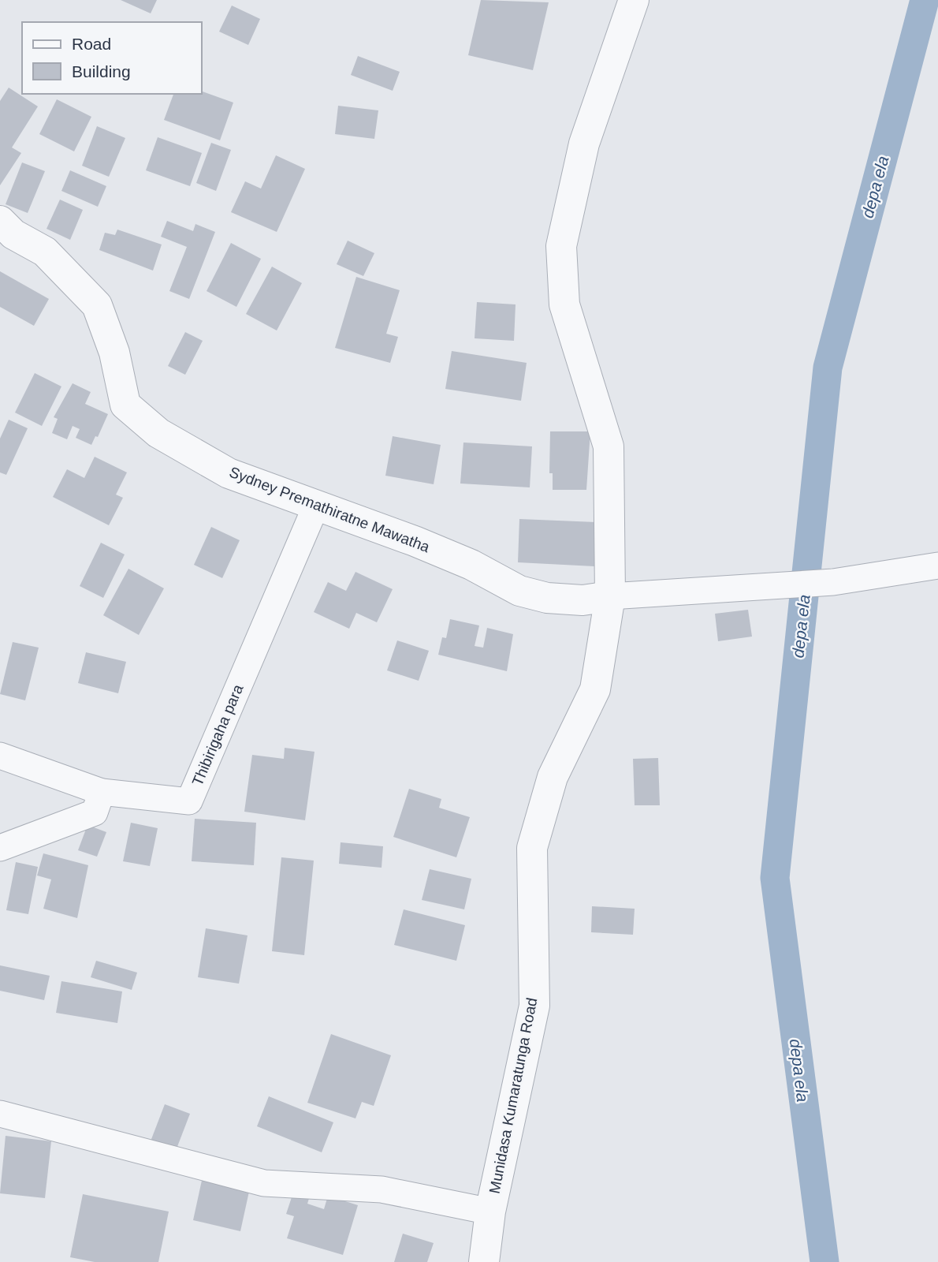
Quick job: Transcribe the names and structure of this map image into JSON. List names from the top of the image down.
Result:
{
  "streets": {
    "street": ["Sydney Premathiratne Mawatha", "Thibirigaha para", "Munidasa Kumaratunga Road"]
  },
  "crossings": [
    ["Sydney Premathiratne Mawatha", "Thibirigaha para"],
    ["Sydney Premathiratne Mawatha", "Munidasa Kumaratunga Road"]
  ],
  "water": ["depa ela"],
  "legend": ["Road", "Building"]
}
